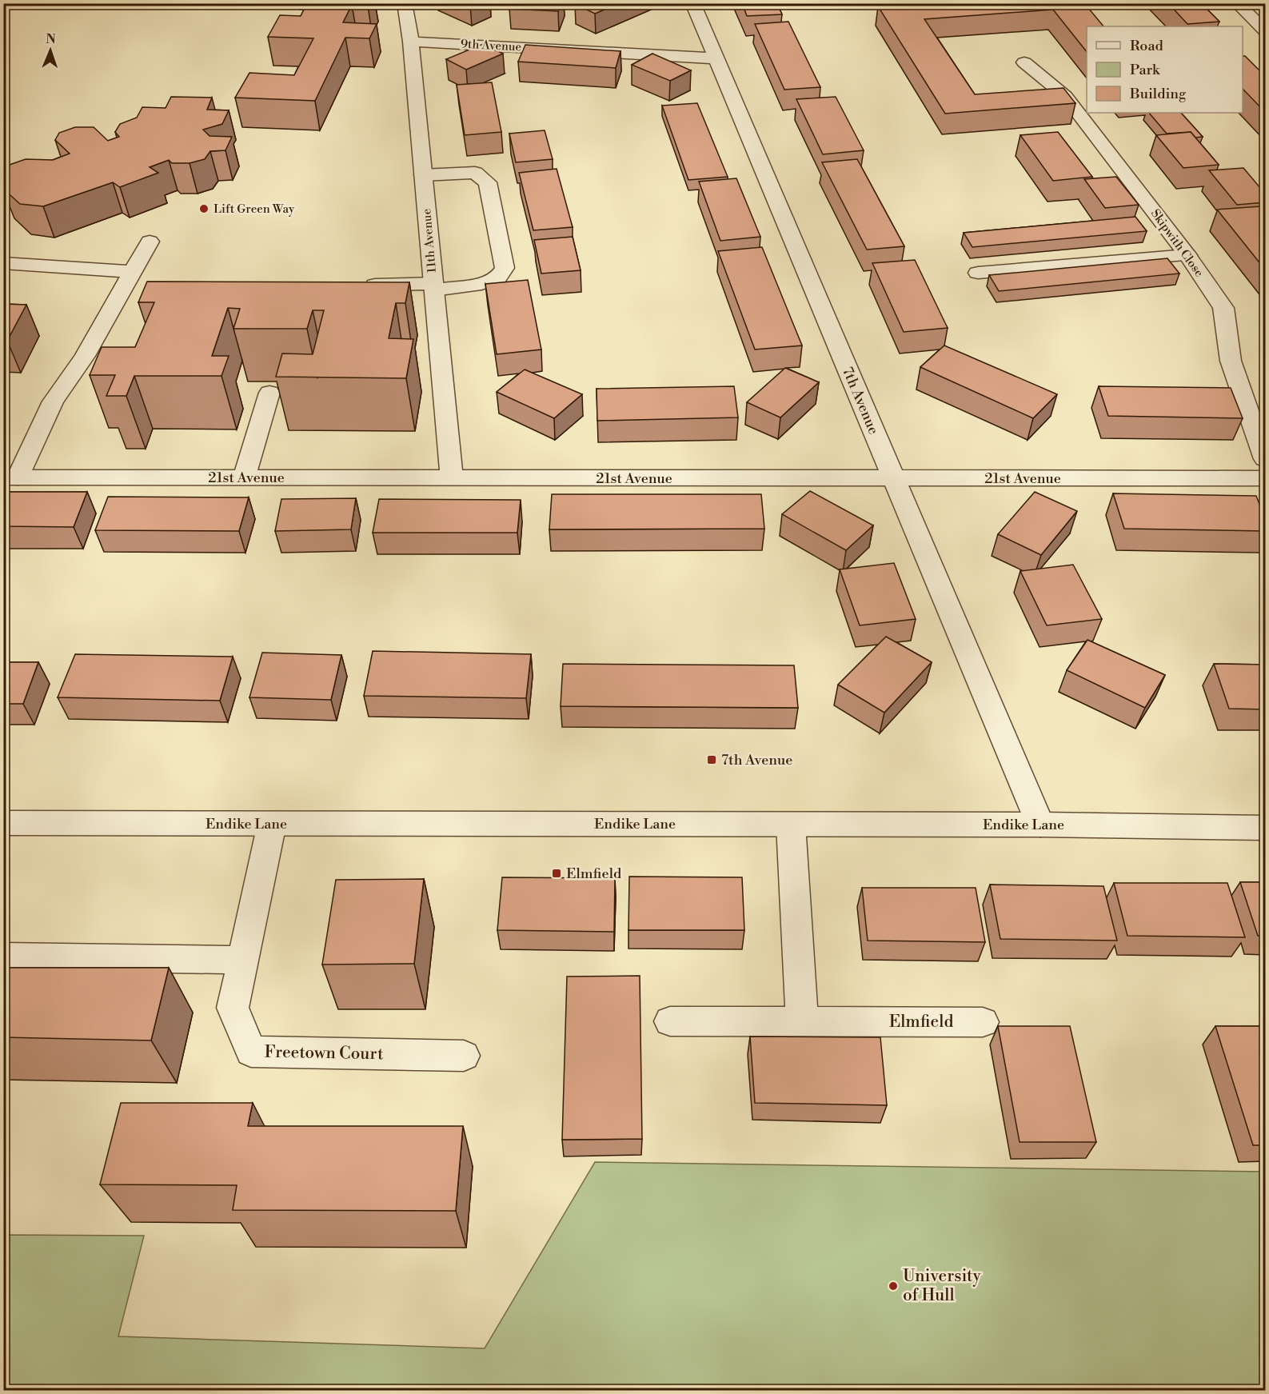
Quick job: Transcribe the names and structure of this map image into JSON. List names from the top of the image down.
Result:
{
  "streets": {
    "street": [
      "9th Avenue",
      "11th Avenue",
      "Skipwith Close",
      "7th Avenue",
      "21st Avenue",
      "Endike Lane",
      "Elmfield",
      "Freetown Court"
    ]
  },
  "crossings": [
    ["9th Avenue", "11th Avenue"],
    ["9th Avenue", "7th Avenue"],
    ["11th Avenue", "21st Avenue"],
    ["7th Avenue", "21st Avenue"],
    ["7th Avenue", "Endike Lane"],
    ["Endike Lane", "Freetown Court"]
  ],
  "places": {
    "other": ["Lift Green Way", "University of Hull"],
    "transit": ["7th Avenue", "Elmfield"]
  },
  "legend": ["Road", "Park", "Building"],
  "north": "top"
}
